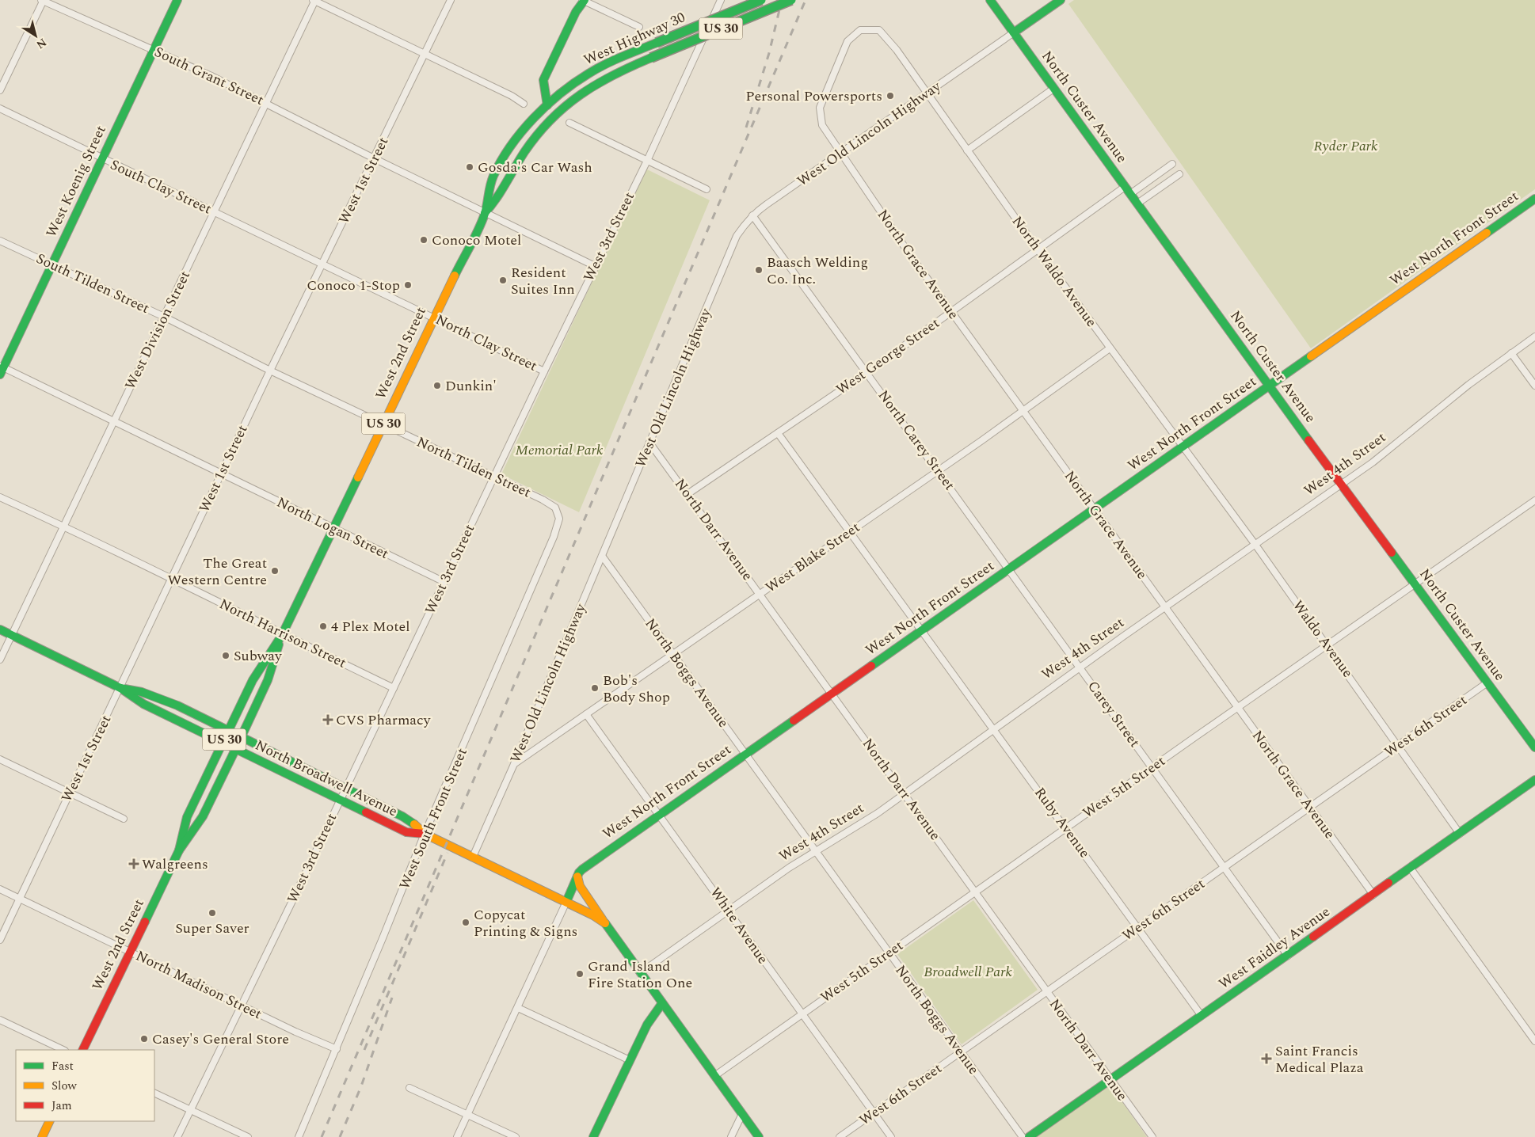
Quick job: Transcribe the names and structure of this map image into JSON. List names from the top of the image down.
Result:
{
  "streets": {
    "main road": [
      "US 30",
      "West Highway 30",
      "North Custer Avenue",
      "West Koenig Street",
      "West North Front Street",
      "West 2nd Street",
      "North Broadwell Avenue",
      "West Faidley Avenue"
    ],
    "street": [
      "South Grant Street",
      "West Old Lincoln Highway",
      "West 1st Street",
      "South Clay Street",
      "West 3rd Street",
      "North Grace Avenue",
      "North Waldo Avenue",
      "South Tilden Street",
      "West Division Street",
      "North Clay Street",
      "West George Street",
      "North Carey Street",
      "West 4th Street",
      "North Tilden Street",
      "North Logan Street",
      "North Darr Avenue",
      "West Blake Street",
      "North Harrison Street",
      "Waldo Avenue",
      "North Boggs Avenue",
      "Carey Street",
      "West 6th Street",
      "West 5th Street",
      "West South Front Street",
      "Ruby Avenue",
      "White Avenue",
      "North Madison Street"
    ]
  },
  "crossings": [
    ["West Highway 30", "West 2nd Street"],
    ["South Grant Street", "West 1st Street"],
    ["South Grant Street", "West Koenig Street"],
    ["South Grant Street", "West 3rd Street"],
    ["South Grant Street", "West Division Street"],
    ["South Grant Street", "West 2nd Street"],
    ["North Custer Avenue", "West Old Lincoln Highway"],
    ["North Custer Avenue", "West North Front Street"],
    ["North Custer Avenue", "West George Street"],
    ["North Custer Avenue", "West 4th Street"],
    ["North Custer Avenue", "West 6th Street"],
    ["North Custer Avenue", "West 5th Street"],
    ["West Old Lincoln Highway", "North Grace Avenue"],
    ["West Old Lincoln Highway", "North Waldo Avenue"],
    ["West Old Lincoln Highway", "North Carey Street"],
    ["West Old Lincoln Highway", "North Darr Avenue"],
    ["West Old Lincoln Highway", "West Blake Street"],
    ["West Old Lincoln Highway", "North Boggs Avenue"],
    ["West Old Lincoln Highway", "North Broadwell Avenue"],
    ["West 1st Street", "South Clay Street"],
    ["West 1st Street", "South Tilden Street"],
    ["West 1st Street", "North Clay Street"],
    ["West 1st Street", "North Tilden Street"],
    ["West 1st Street", "North Logan Street"],
    ["West 1st Street", "North Harrison Street"],
    ["West 1st Street", "North Broadwell Avenue"],
    ["West 1st Street", "North Madison Street"],
    ["West Koenig Street", "South Clay Street"],
    ["West Koenig Street", "South Tilden Street"],
    ["West Koenig Street", "North Logan Street"],
    ["South Clay Street", "West Division Street"],
    ["South Clay Street", "North Clay Street"],
    ["West 3rd Street", "North Clay Street"],
    ["West 3rd Street", "North Tilden Street"],
    ["West 3rd Street", "North Logan Street"],
    ["West 3rd Street", "North Harrison Street"],
    ["West 3rd Street", "North Broadwell Avenue"],
    ["West 3rd Street", "North Madison Street"],
    ["West North Front Street", "North Grace Avenue"],
    ["West North Front Street", "North Waldo Avenue"],
    ["West North Front Street", "North Carey Street"],
    ["West North Front Street", "North Darr Avenue"],
    ["West North Front Street", "Waldo Avenue"],
    ["West North Front Street", "North Boggs Avenue"],
    ["West North Front Street", "Carey Street"],
    ["West North Front Street", "North Broadwell Avenue"],
    ["West North Front Street", "Ruby Avenue"],
    ["West North Front Street", "White Avenue"],
    ["North Grace Avenue", "North Waldo Avenue"],
    ["North Grace Avenue", "West George Street"],
    ["North Grace Avenue", "West 4th Street"],
    ["North Grace Avenue", "West Blake Street"],
    ["North Grace Avenue", "West 6th Street"],
    ["North Grace Avenue", "West 5th Street"],
    ["North Grace Avenue", "West Faidley Avenue"],
    ["North Waldo Avenue", "West George Street"],
    ["North Waldo Avenue", "West Blake Street"],
    ["North Waldo Avenue", "Waldo Avenue"],
    ["South Tilden Street", "West Division Street"],
    ["South Tilden Street", "North Tilden Street"],
    ["West Division Street", "North Logan Street"],
    ["West Division Street", "North Harrison Street"],
    ["North Clay Street", "West 2nd Street"],
    ["West 2nd Street", "North Tilden Street"],
    ["West 2nd Street", "North Logan Street"],
    ["West 2nd Street", "North Harrison Street"],
    ["West 2nd Street", "North Broadwell Avenue"],
    ["West 2nd Street", "North Madison Street"],
    ["West George Street", "North Carey Street"],
    ["West George Street", "North Darr Avenue"],
    ["West George Street", "Ruby Avenue"],
    ["North Carey Street", "West Blake Street"],
    ["North Carey Street", "Carey Street"],
    ["West 4th Street", "North Darr Avenue"],
    ["West 4th Street", "Waldo Avenue"],
    ["West 4th Street", "North Boggs Avenue"],
    ["West 4th Street", "Carey Street"],
    ["West 4th Street", "North Broadwell Avenue"],
    ["West 4th Street", "Ruby Avenue"],
    ["West 4th Street", "White Avenue"],
    ["North Tilden Street", "West South Front Street"],
    ["North Darr Avenue", "West Blake Street"],
    ["North Darr Avenue", "West 6th Street"],
    ["North Darr Avenue", "West 5th Street"],
    ["North Darr Avenue", "West Faidley Avenue"],
    ["West Blake Street", "North Boggs Avenue"],
    ["West Blake Street", "Ruby Avenue"],
    ["West Blake Street", "White Avenue"],
    ["Waldo Avenue", "West 6th Street"],
    ["Waldo Avenue", "West 5th Street"],
    ["Waldo Avenue", "West Faidley Avenue"],
    ["North Boggs Avenue", "West 6th Street"],
    ["North Boggs Avenue", "West 5th Street"],
    ["Carey Street", "West 6th Street"],
    ["Carey Street", "West 5th Street"],
    ["Carey Street", "West Faidley Avenue"],
    ["West 6th Street", "Ruby Avenue"],
    ["West 6th Street", "White Avenue"],
    ["North Broadwell Avenue", "West 5th Street"],
    ["North Broadwell Avenue", "West South Front Street"],
    ["West 5th Street", "Ruby Avenue"],
    ["West 5th Street", "White Avenue"],
    ["West South Front Street", "North Madison Street"],
    ["Ruby Avenue", "West Faidley Avenue"]
  ],
  "parks": ["Ryder Park", "Memorial Park", "Broadwell Park"],
  "places": {
    "other": [
      "Personal Powersports",
      "Gosda's Car Wash",
      "Conoco Motel",
      "Baasch Welding Co. Inc.",
      "Resident Suites Inn",
      "Conoco 1-Stop",
      "Dunkin'",
      "The Great Western Centre",
      "4 Plex Motel",
      "Subway",
      "Bob's Body Shop",
      "Super Saver",
      "Copycat Printing & Signs",
      "Grand Island Fire Station One",
      "Casey's General Store"
    ],
    "health": ["CVS Pharmacy", "Walgreens", "Saint Francis Medical Plaza"]
  },
  "legend": ["Fast", "Slow", "Jam"],
  "north": "bottom right"
}
